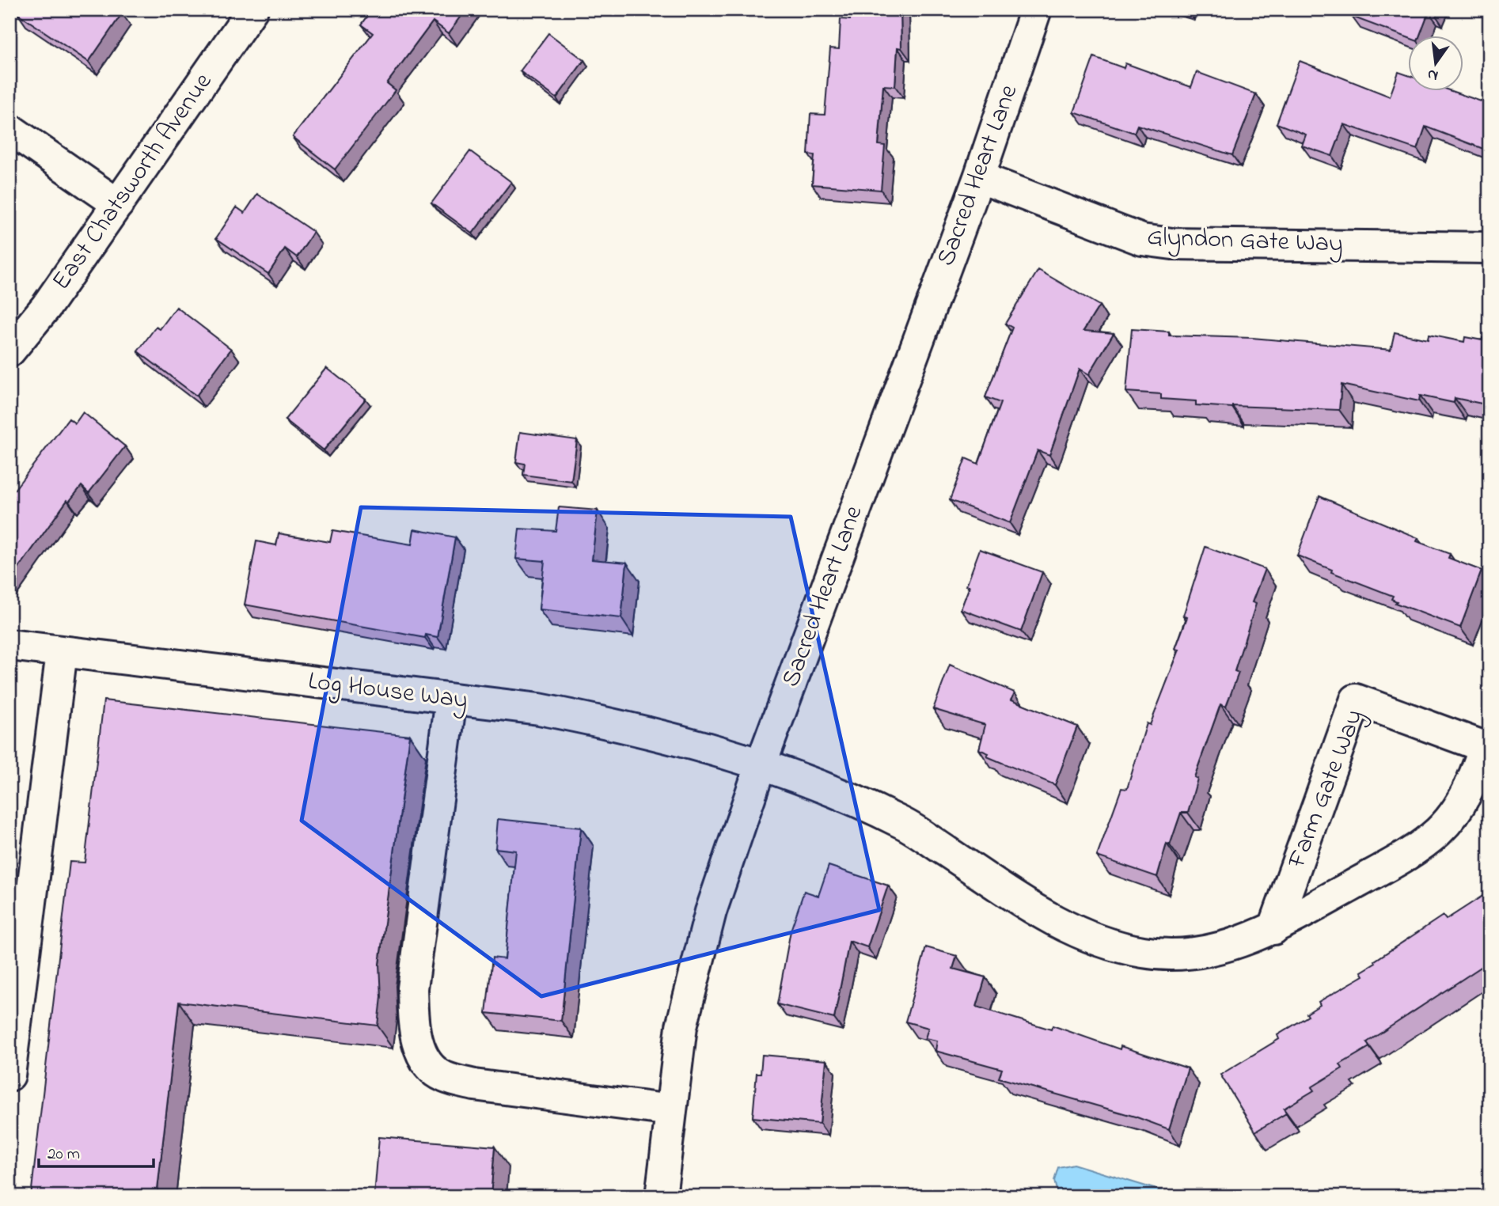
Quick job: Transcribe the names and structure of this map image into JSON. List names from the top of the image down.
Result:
{
  "streets": {
    "street": [
      "Sacred Heart Lane",
      "East Chatsworth Avenue",
      "Glyndon Gate Way",
      "Log House Way",
      "Farm Gate Way"
    ]
  },
  "crossings": [
    ["Sacred Heart Lane", "Glyndon Gate Way"],
    ["Sacred Heart Lane", "Log House Way"],
    ["Sacred Heart Lane", "Farm Gate Way"],
    ["Log House Way", "Farm Gate Way"]
  ],
  "scale_bar": "20 m",
  "north": "bottom"
}
